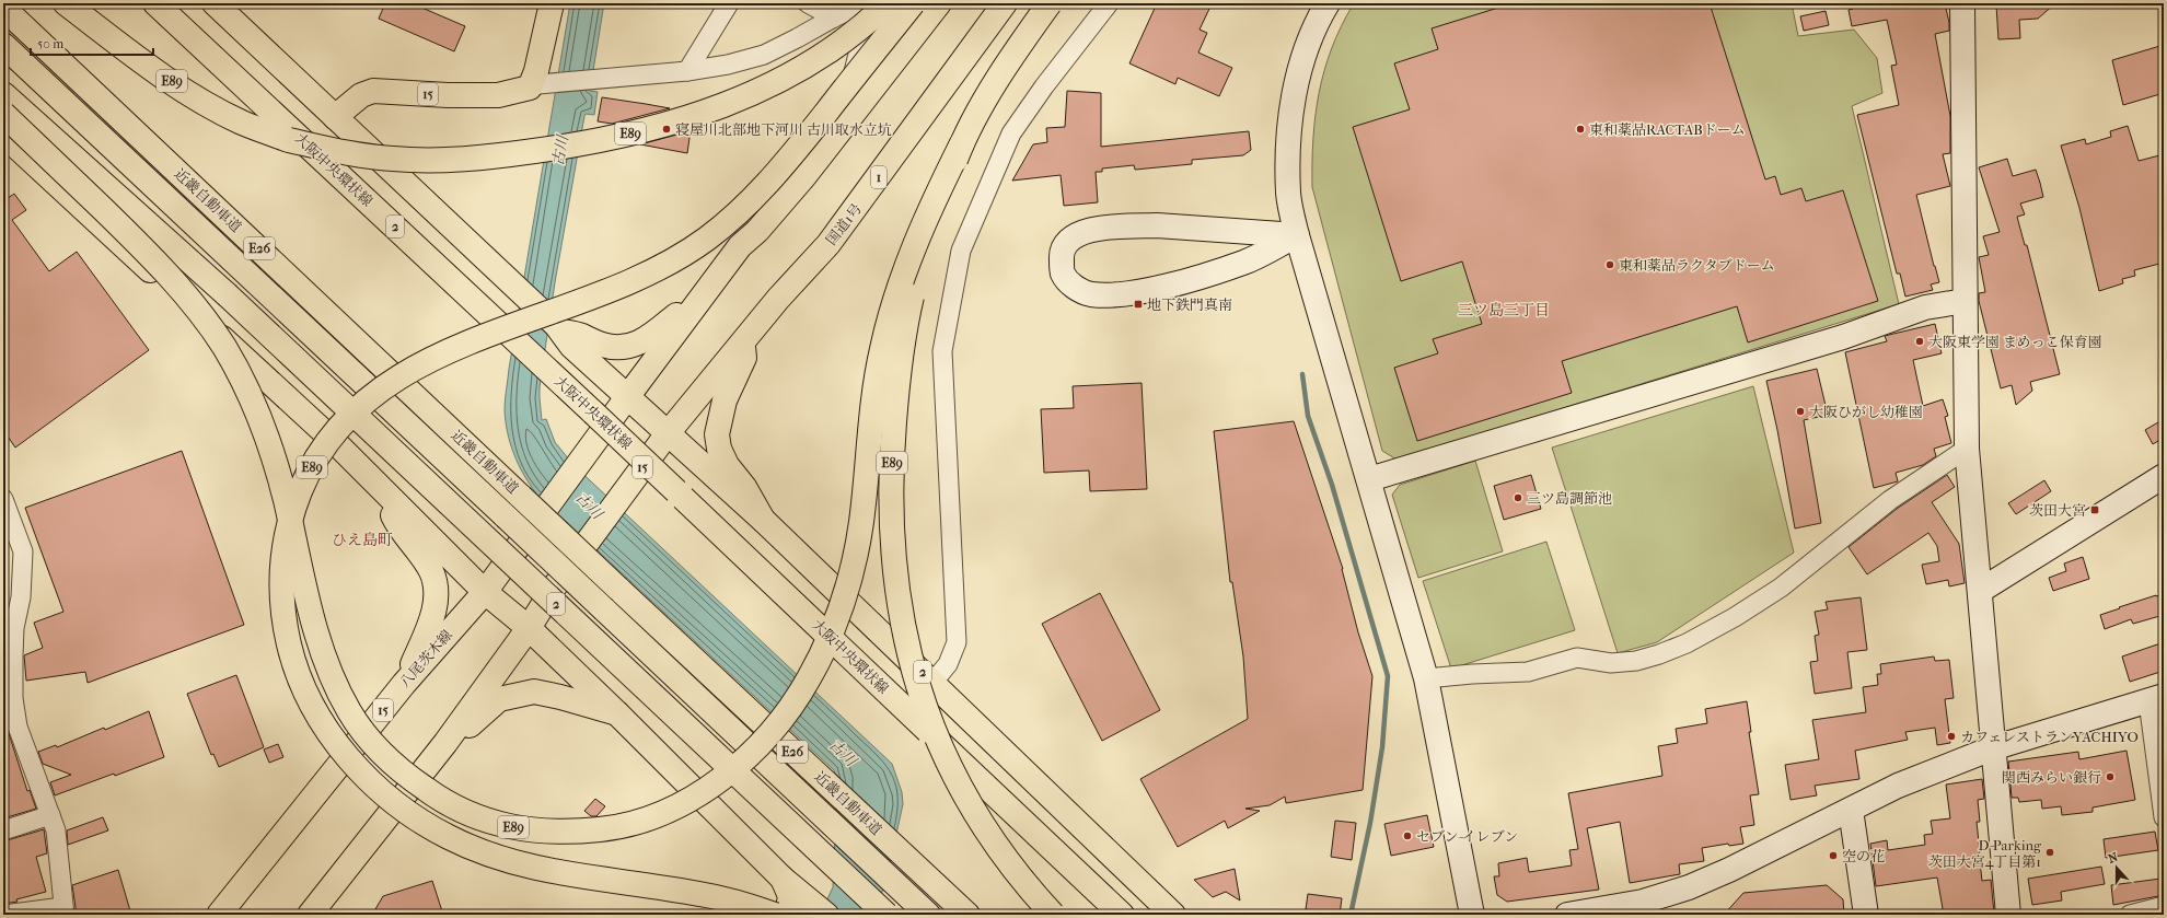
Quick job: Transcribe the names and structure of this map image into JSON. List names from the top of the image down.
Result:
{
  "streets": {
    "main road": [
      "E89",
      "15",
      "大阪中央環状線",
      "1",
      "近畿自動車道",
      "国道1号",
      "2",
      "E26",
      "八尾茨木線"
    ]
  },
  "crossings": [
    ["15", "国道1号"],
    ["15", "2"],
    ["国道1号", "2"],
    ["2", "八尾茨木線"]
  ],
  "districts": ["三ツ島三丁目", "ひえ島町"],
  "water": ["古川"],
  "places": {
    "other": [
      "寝屋川北部地下河川 古川取水立坑",
      "東和薬品RACTABドーム",
      "東和薬品ラクタブドーム",
      "大阪東学園 まめっこ保育園",
      "大阪ひがし幼稚園",
      "三ツ島調節池",
      "カフェレストランYACHIYO",
      "関西みらい銀行",
      "セブン-イレブン",
      "D-Parking 茨田大宮4丁目第1",
      "空の花"
    ],
    "transit": ["地下鉄門真南", "茨田大宮"]
  },
  "scale_bar": "50 m",
  "north": "top"
}
